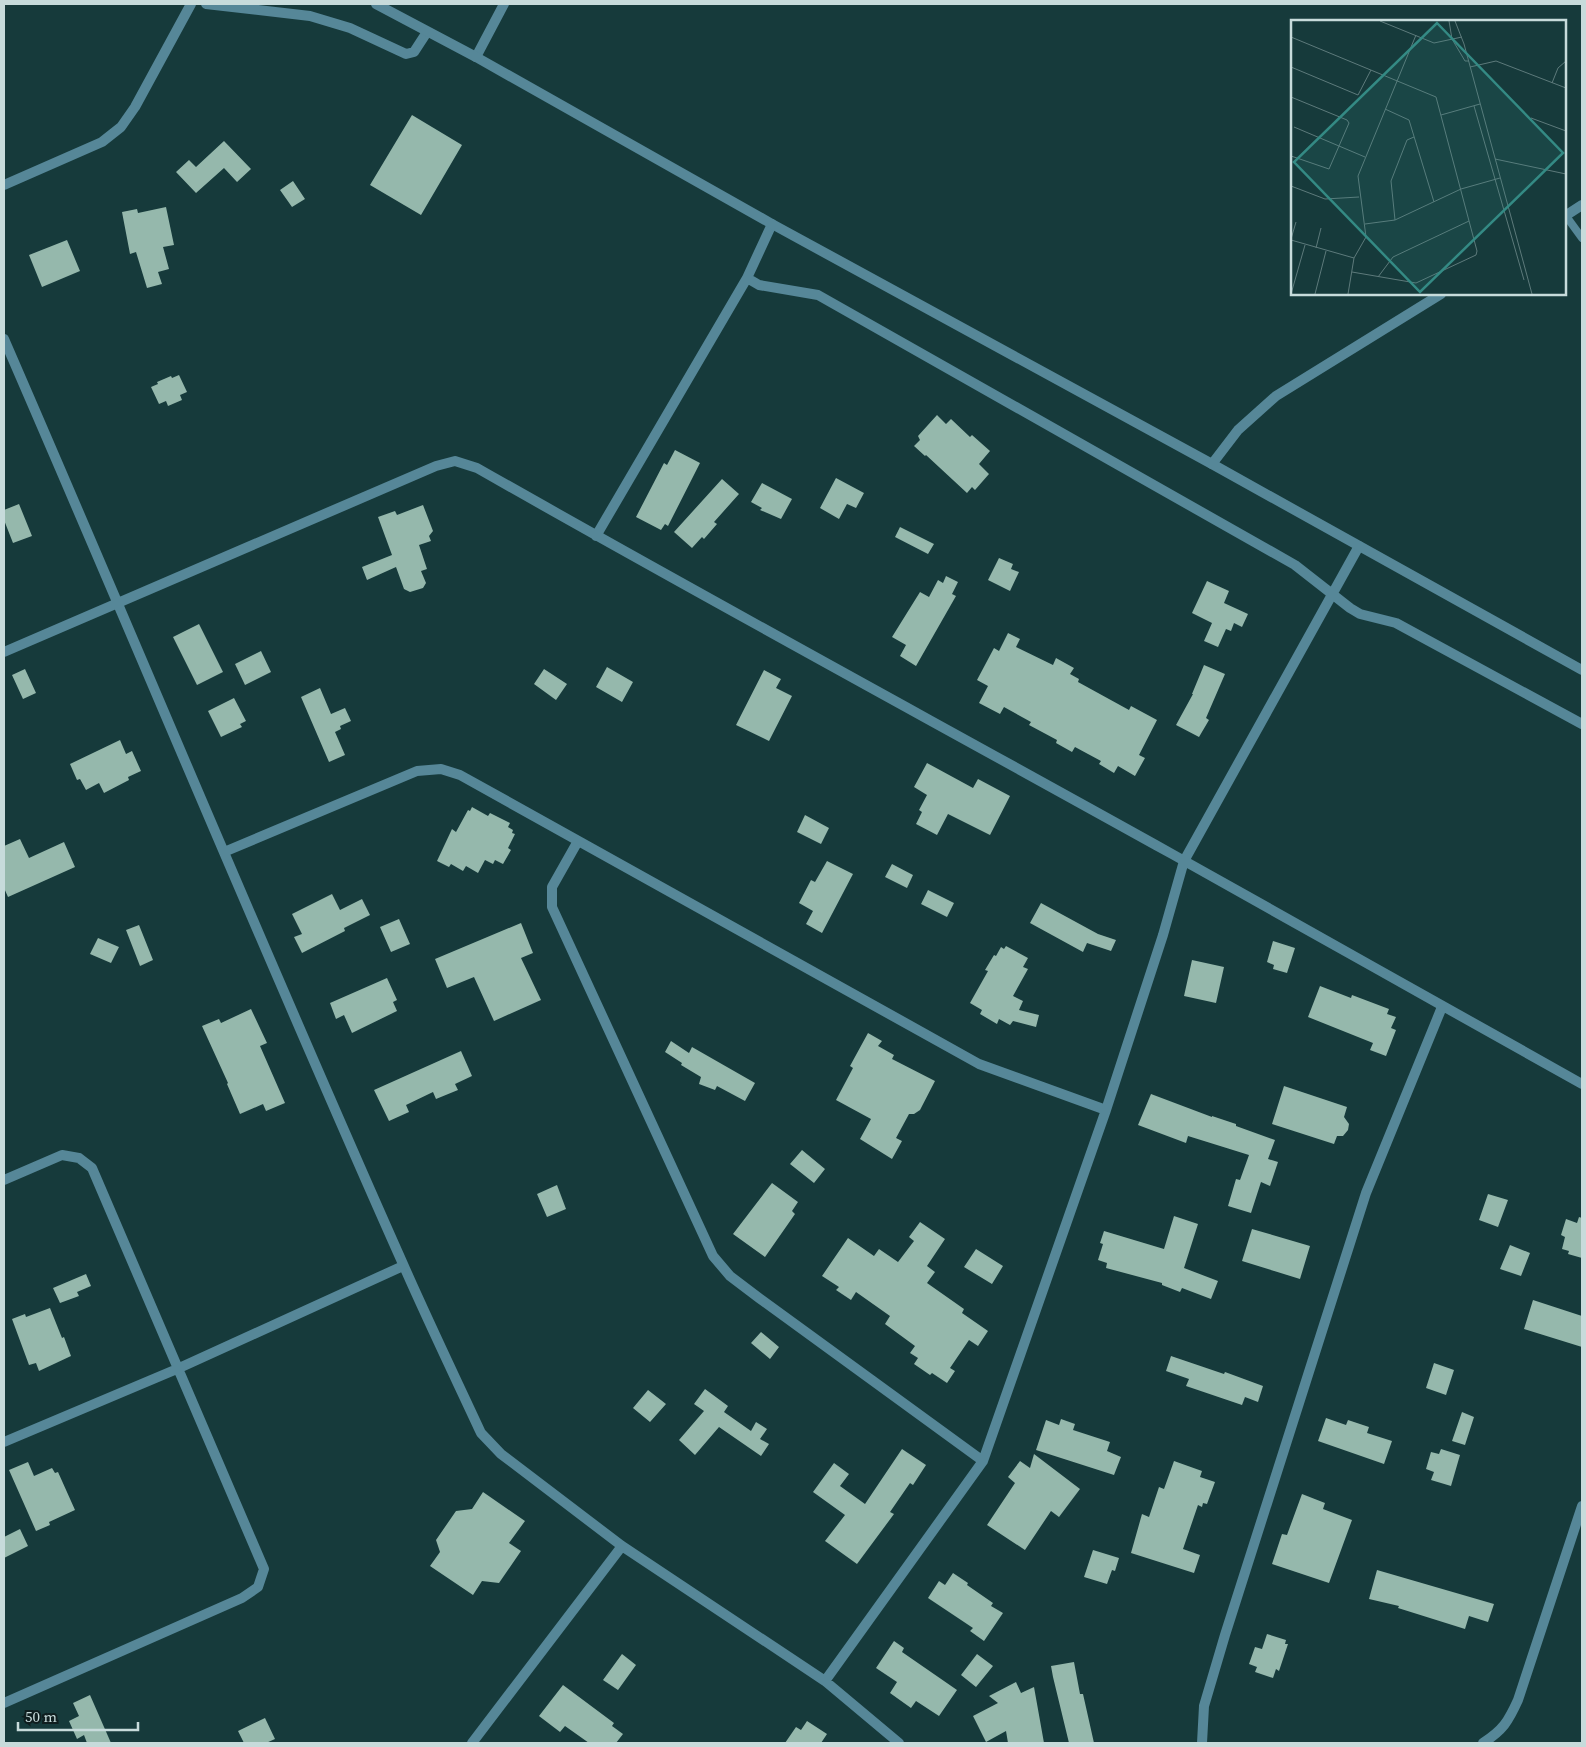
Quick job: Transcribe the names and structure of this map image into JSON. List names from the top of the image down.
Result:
{
  "scale_bar": "50 m"
}
